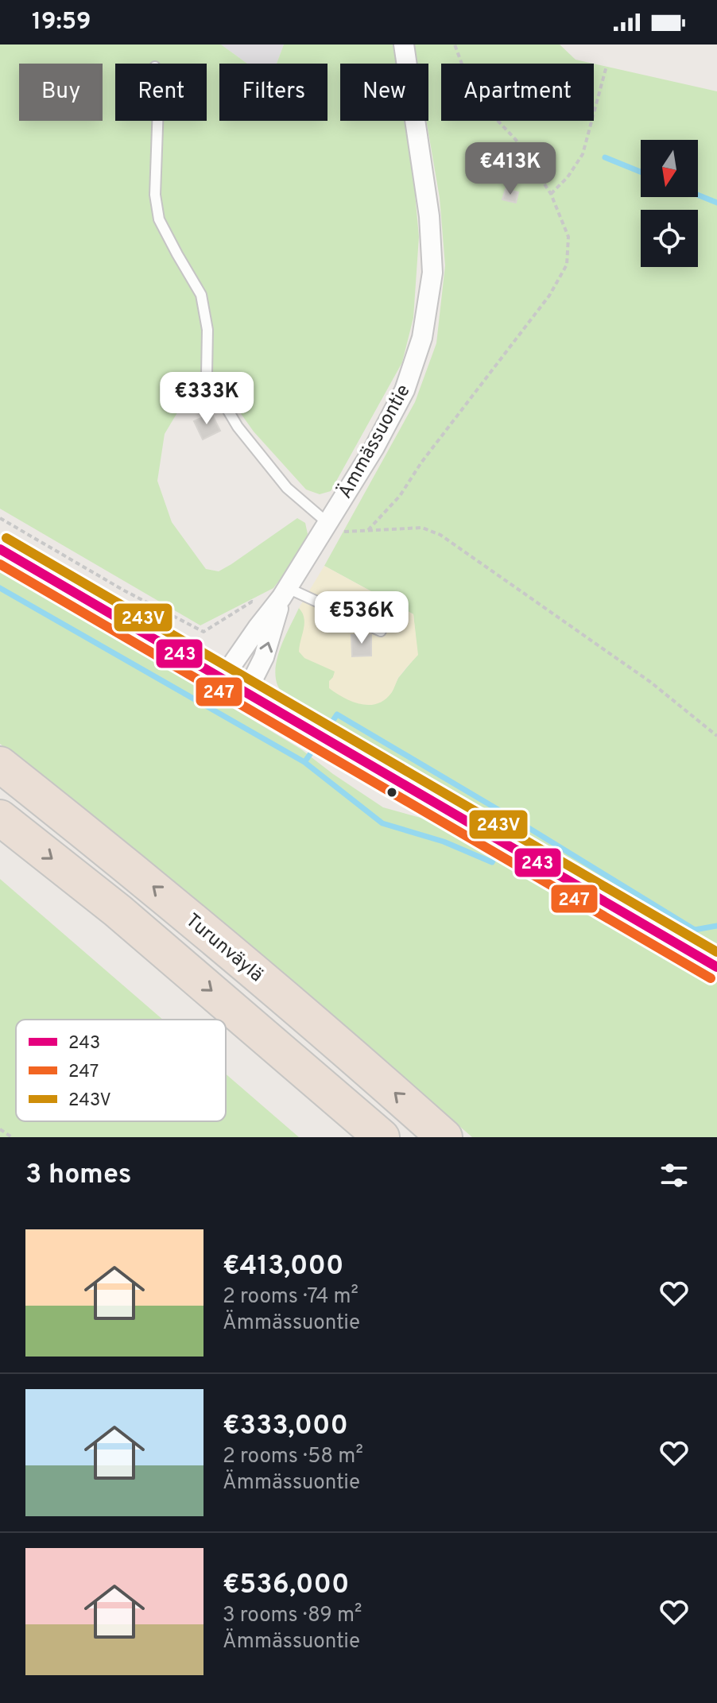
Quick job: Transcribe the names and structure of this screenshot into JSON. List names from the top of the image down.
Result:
{
  "streets": {
    "highway": ["Turunväylä"],
    "street": ["Ämmässuontie"]
  },
  "lines": ["transit line 243V", "transit line 243", "transit line 247"],
  "legend": ["243", "247", "243V"],
  "north": "bottom",
  "page": {
    "status": "19:59",
    "chip": [
      "Buy",
      "Rent",
      "Filters",
      "New",
      "Apartment"
    ],
    "price": ["€413K", "€333K", "€536K"],
    "heading": "3 homes",
    "list": [
      {
        "name": "€413,000",
        "note": "2 rooms · 74 m² · Ämmässuontie"
      },
      {
        "name": "€333,000",
        "note": "2 rooms · 58 m² · Ämmässuontie"
      },
      {
        "name": "€536,000",
        "note": "3 rooms · 89 m² · Ämmässuontie"
      }
    ]
  }
}
